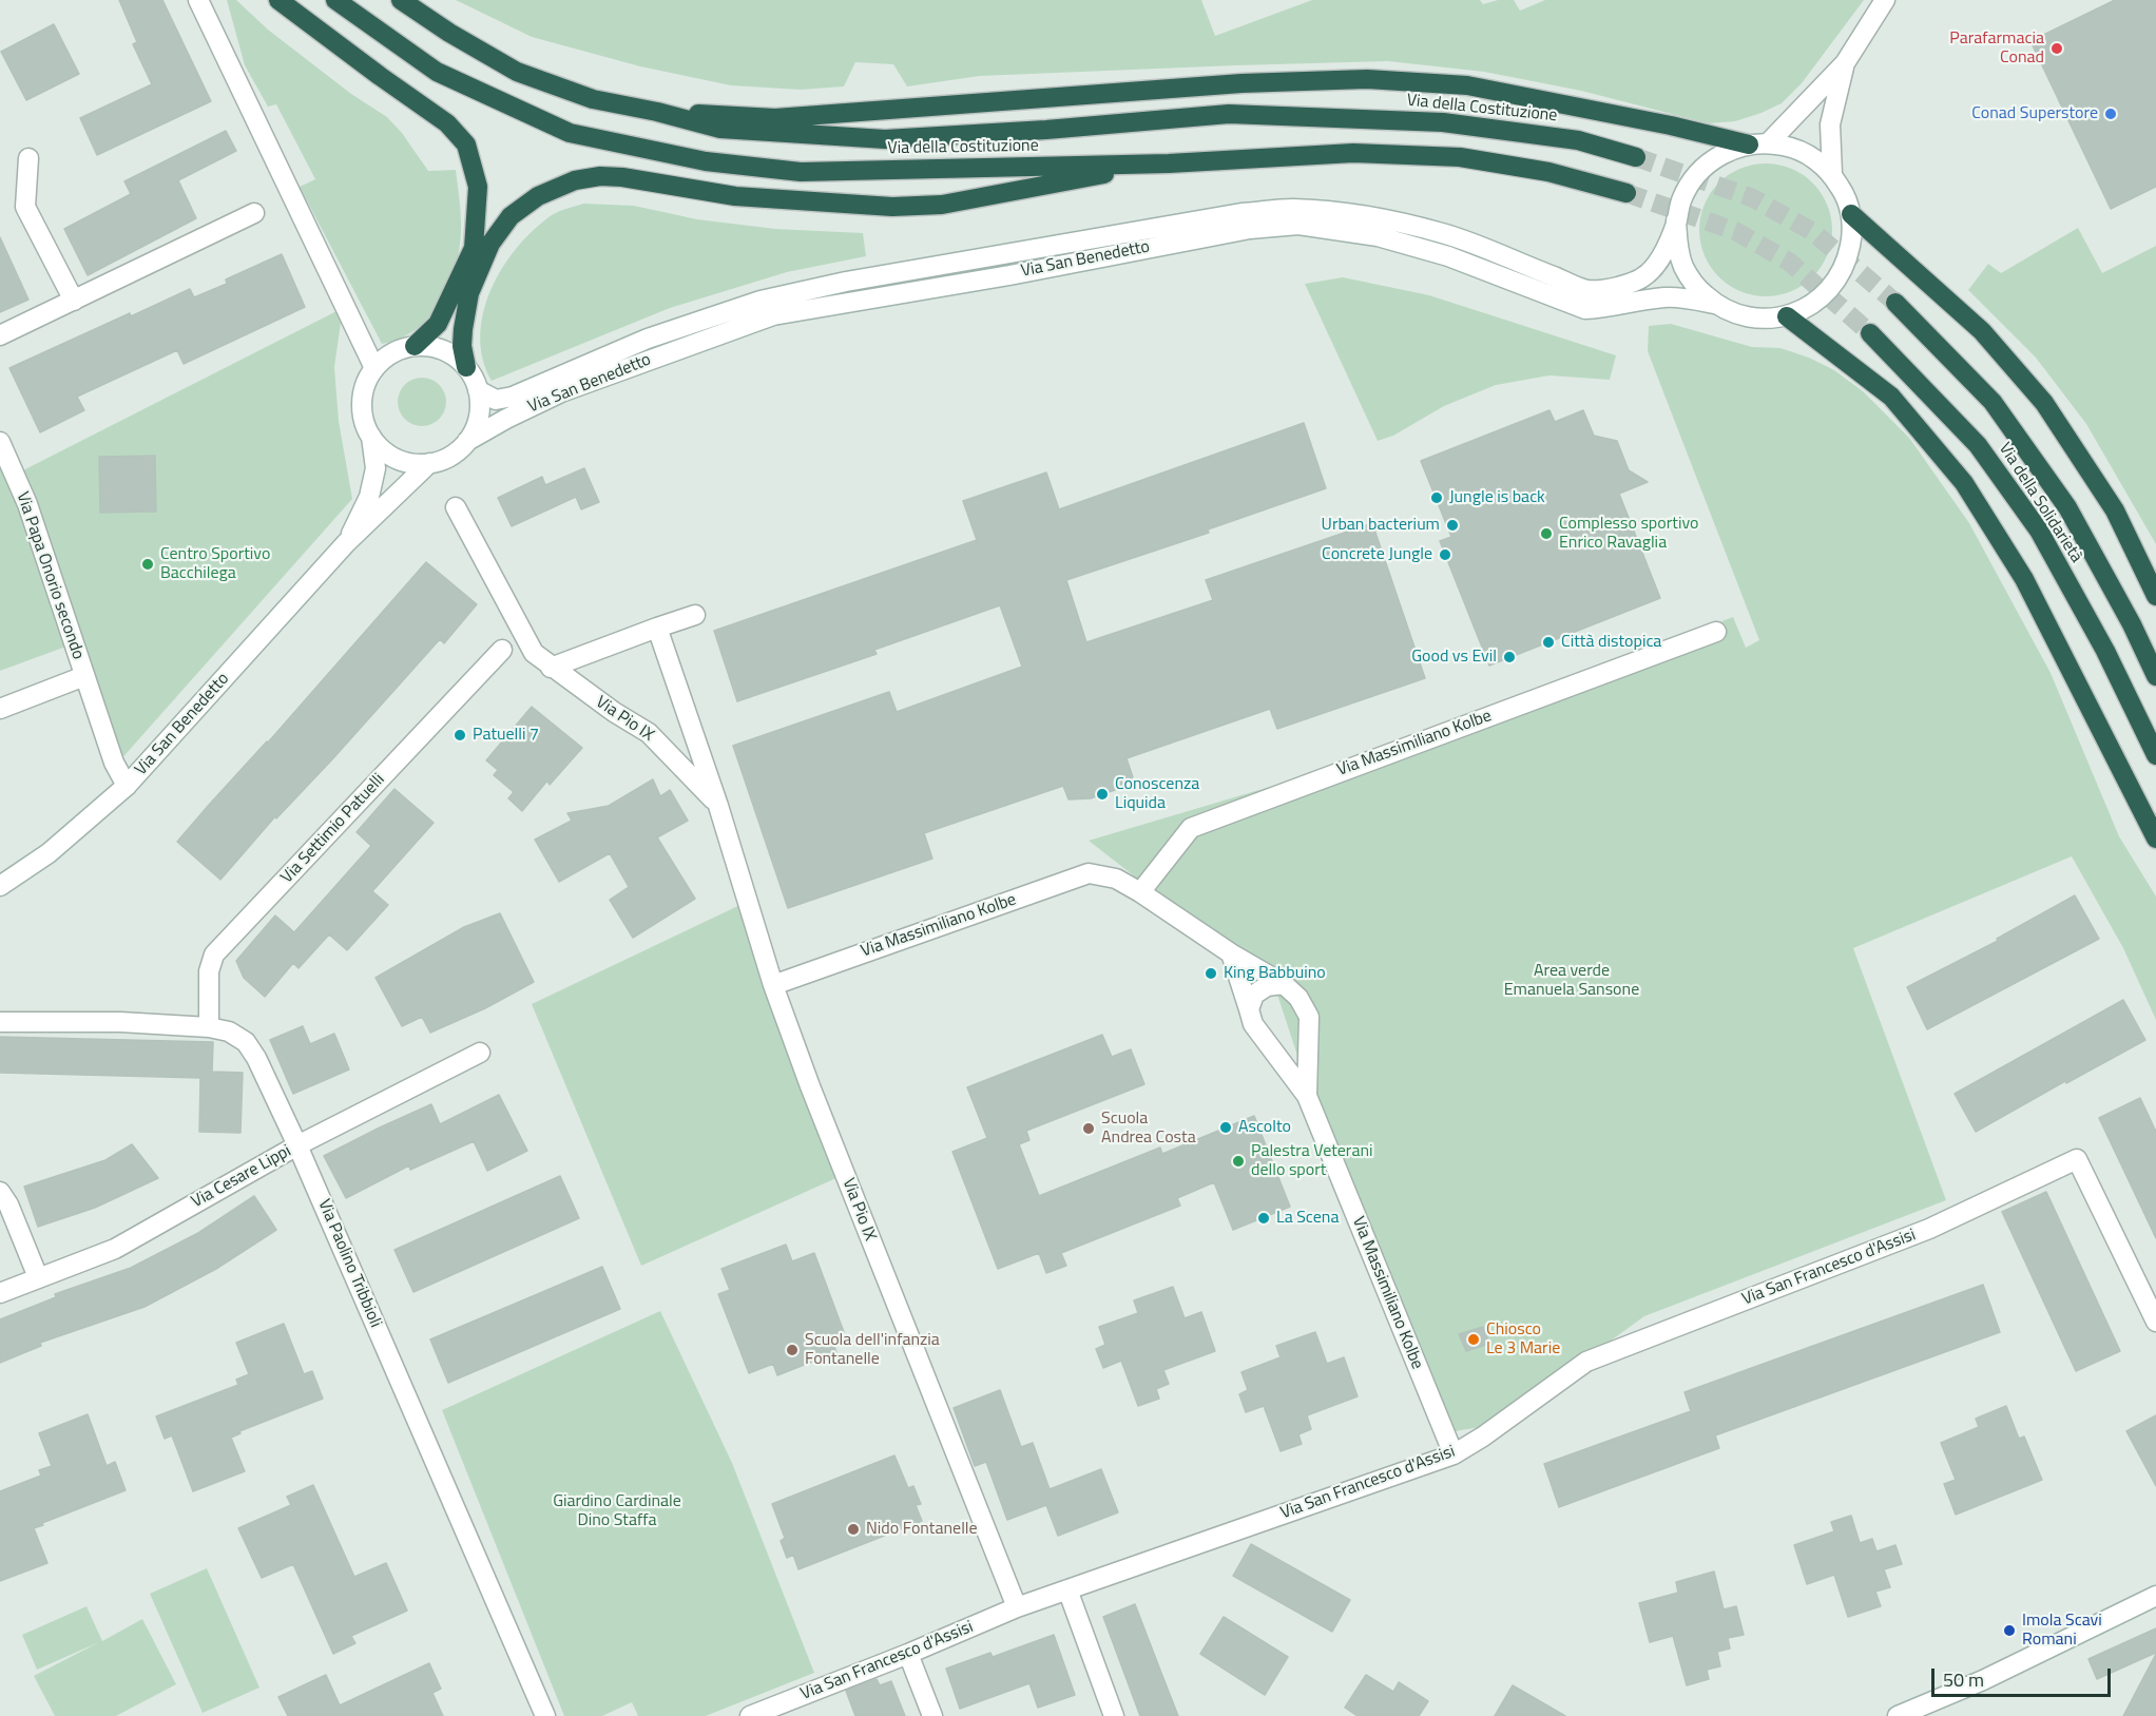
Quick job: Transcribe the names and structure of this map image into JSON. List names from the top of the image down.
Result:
{
  "streets": {
    "highway": ["Via della Costituzione", "Via della Solidarietà"],
    "street": [
      "Via San Benedetto",
      "Via Papa Onorio secondo",
      "Via Pio IX",
      "Via Massimiliano Kolbe",
      "Via Settimio Patuelli",
      "Via Cesare Lippi",
      "Via Paolino Tribbioli",
      "Via San Francesco d'Assisi"
    ]
  },
  "crossings": [
    ["Via San Benedetto", "Via Papa Onorio secondo"],
    ["Via Pio IX", "Via Massimiliano Kolbe"],
    ["Via Pio IX", "Via San Francesco d'Assisi"],
    ["Via Massimiliano Kolbe", "Via San Francesco d'Assisi"],
    ["Via Settimio Patuelli", "Via Paolino Tribbioli"],
    ["Via Cesare Lippi", "Via Paolino Tribbioli"]
  ],
  "parks": ["Area verde Emanuela Sansone", "Giardino Cardinale Dino Staffa"],
  "places": [
    "Parafarmacia Conad",
    "Conad Superstore",
    "Jungle is back",
    "Urban bacterium",
    "Complesso sportivo Enrico Ravaglia",
    "Concrete Jungle",
    "Centro Sportivo Bacchilega",
    "Città distopica",
    "Good vs Evil",
    "Patuelli 7",
    "Conoscenza Liquida",
    "King Babbuino",
    "Ascolto",
    "Scuola Andrea Costa",
    "Palestra Veterani dello sport",
    "La Scena",
    "Chiosco Le 3 Marie",
    "Scuola dell'infanzia Fontanelle",
    "Nido Fontanelle",
    "Imola Scavi Romani"
  ],
  "scale_bar": "50 m"
}
